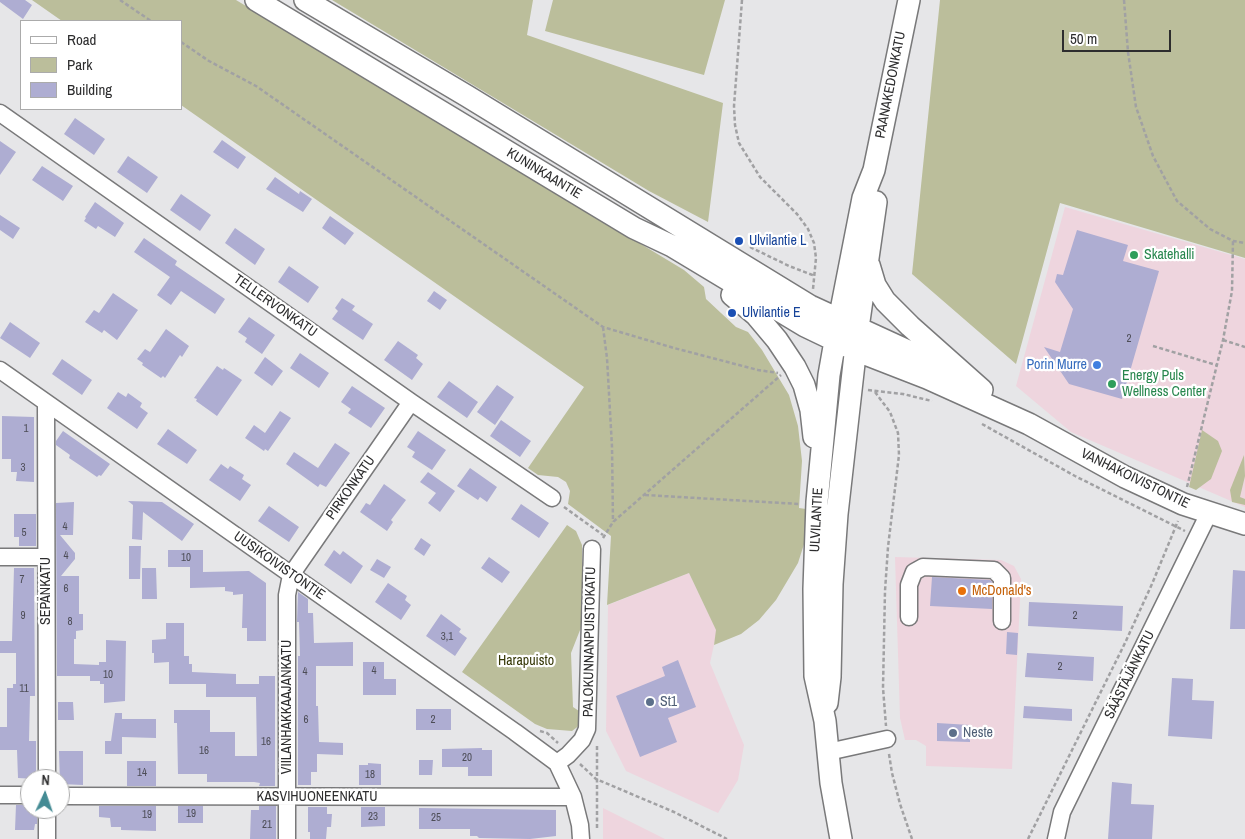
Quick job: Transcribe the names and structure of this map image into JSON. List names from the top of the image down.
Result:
{
  "streets": {
    "main road": [
      "PAANAKEDONKATU",
      "KUNINKAANTIE",
      "VANHAKOIVISTONTIE",
      "ULVILANTIE"
    ],
    "street": [
      "TELLERVONKATU",
      "PIRKONKATU",
      "UUSIKOIVISTONTIE",
      "SEPÄNKATU",
      "PALOKUNNANPUISTOKATU",
      "SÄÄSTÄJÄNKATU",
      "VIILANHAKKAAJANKATU",
      "KASVIHUONEENKATU"
    ]
  },
  "crossings": [
    ["PAANAKEDONKATU", "KUNINKAANTIE"],
    ["PAANAKEDONKATU", "VANHAKOIVISTONTIE"],
    ["PAANAKEDONKATU", "ULVILANTIE"],
    ["KUNINKAANTIE", "VANHAKOIVISTONTIE"],
    ["KUNINKAANTIE", "ULVILANTIE"],
    ["TELLERVONKATU", "PIRKONKATU"],
    ["VANHAKOIVISTONTIE", "ULVILANTIE"],
    ["VANHAKOIVISTONTIE", "SÄÄSTÄJÄNKATU"],
    ["PIRKONKATU", "UUSIKOIVISTONTIE"],
    ["PIRKONKATU", "VIILANHAKKAAJANKATU"],
    ["UUSIKOIVISTONTIE", "SEPÄNKATU"],
    ["UUSIKOIVISTONTIE", "PALOKUNNANPUISTOKATU"],
    ["UUSIKOIVISTONTIE", "VIILANHAKKAAJANKATU"],
    ["VIILANHAKKAAJANKATU", "KASVIHUONEENKATU"]
  ],
  "parks": ["Harapuisto"],
  "places": [
    "Ulvilantie L",
    "Skatehalli",
    "Ulvilantie E",
    "Porin Murre",
    "Energy Puls Wellness Center",
    "McDonald's",
    "St1",
    "Neste"
  ],
  "house_numbers": [
    "2",
    "1",
    "3",
    "4",
    "5",
    "4",
    "10",
    "7",
    "6",
    "9",
    "2",
    "8",
    "3,1",
    "2",
    "4",
    "4",
    "10",
    "11",
    "6",
    "2",
    "16",
    "16",
    "20",
    "14",
    "18",
    "19",
    "19",
    "23",
    "25",
    "21"
  ],
  "legend": ["Road", "Park", "Building"],
  "scale_bar": "50 m",
  "north": "top"
}
